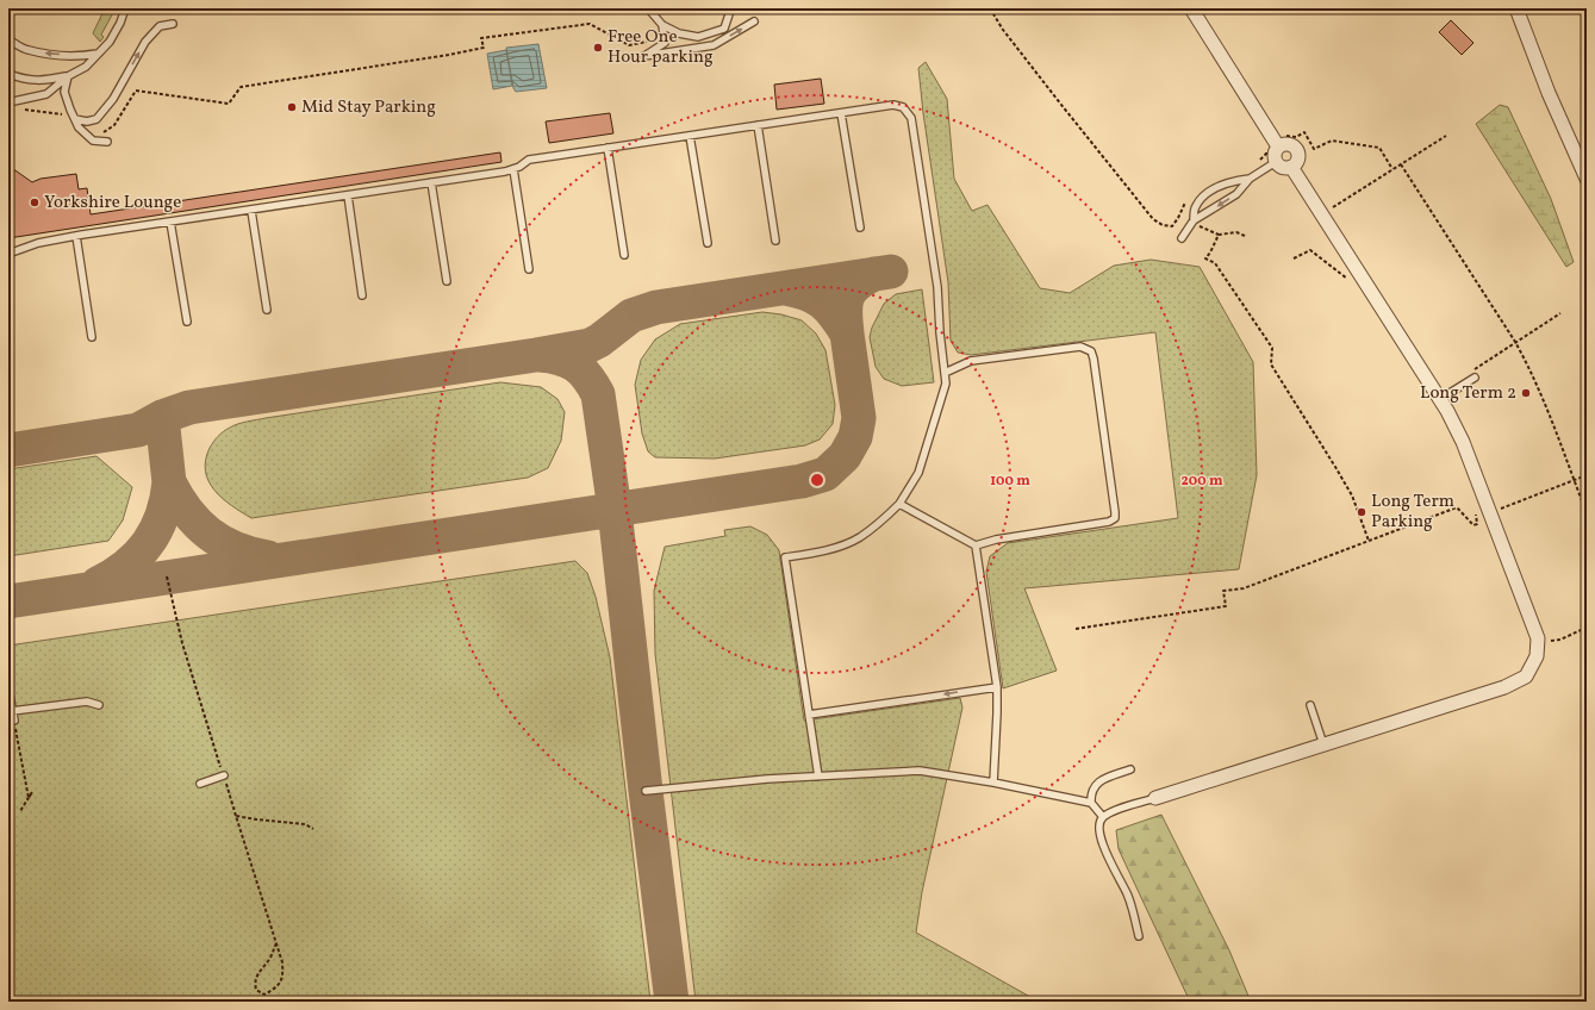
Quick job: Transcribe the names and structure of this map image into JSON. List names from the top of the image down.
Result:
{
  "places": [
    "Free One Hour parking",
    "Mid Stay Parking",
    "Yorkshire Lounge",
    "Long Term 2",
    "Long Term Parking"
  ],
  "rings": ["100 m", "200 m"]
}
